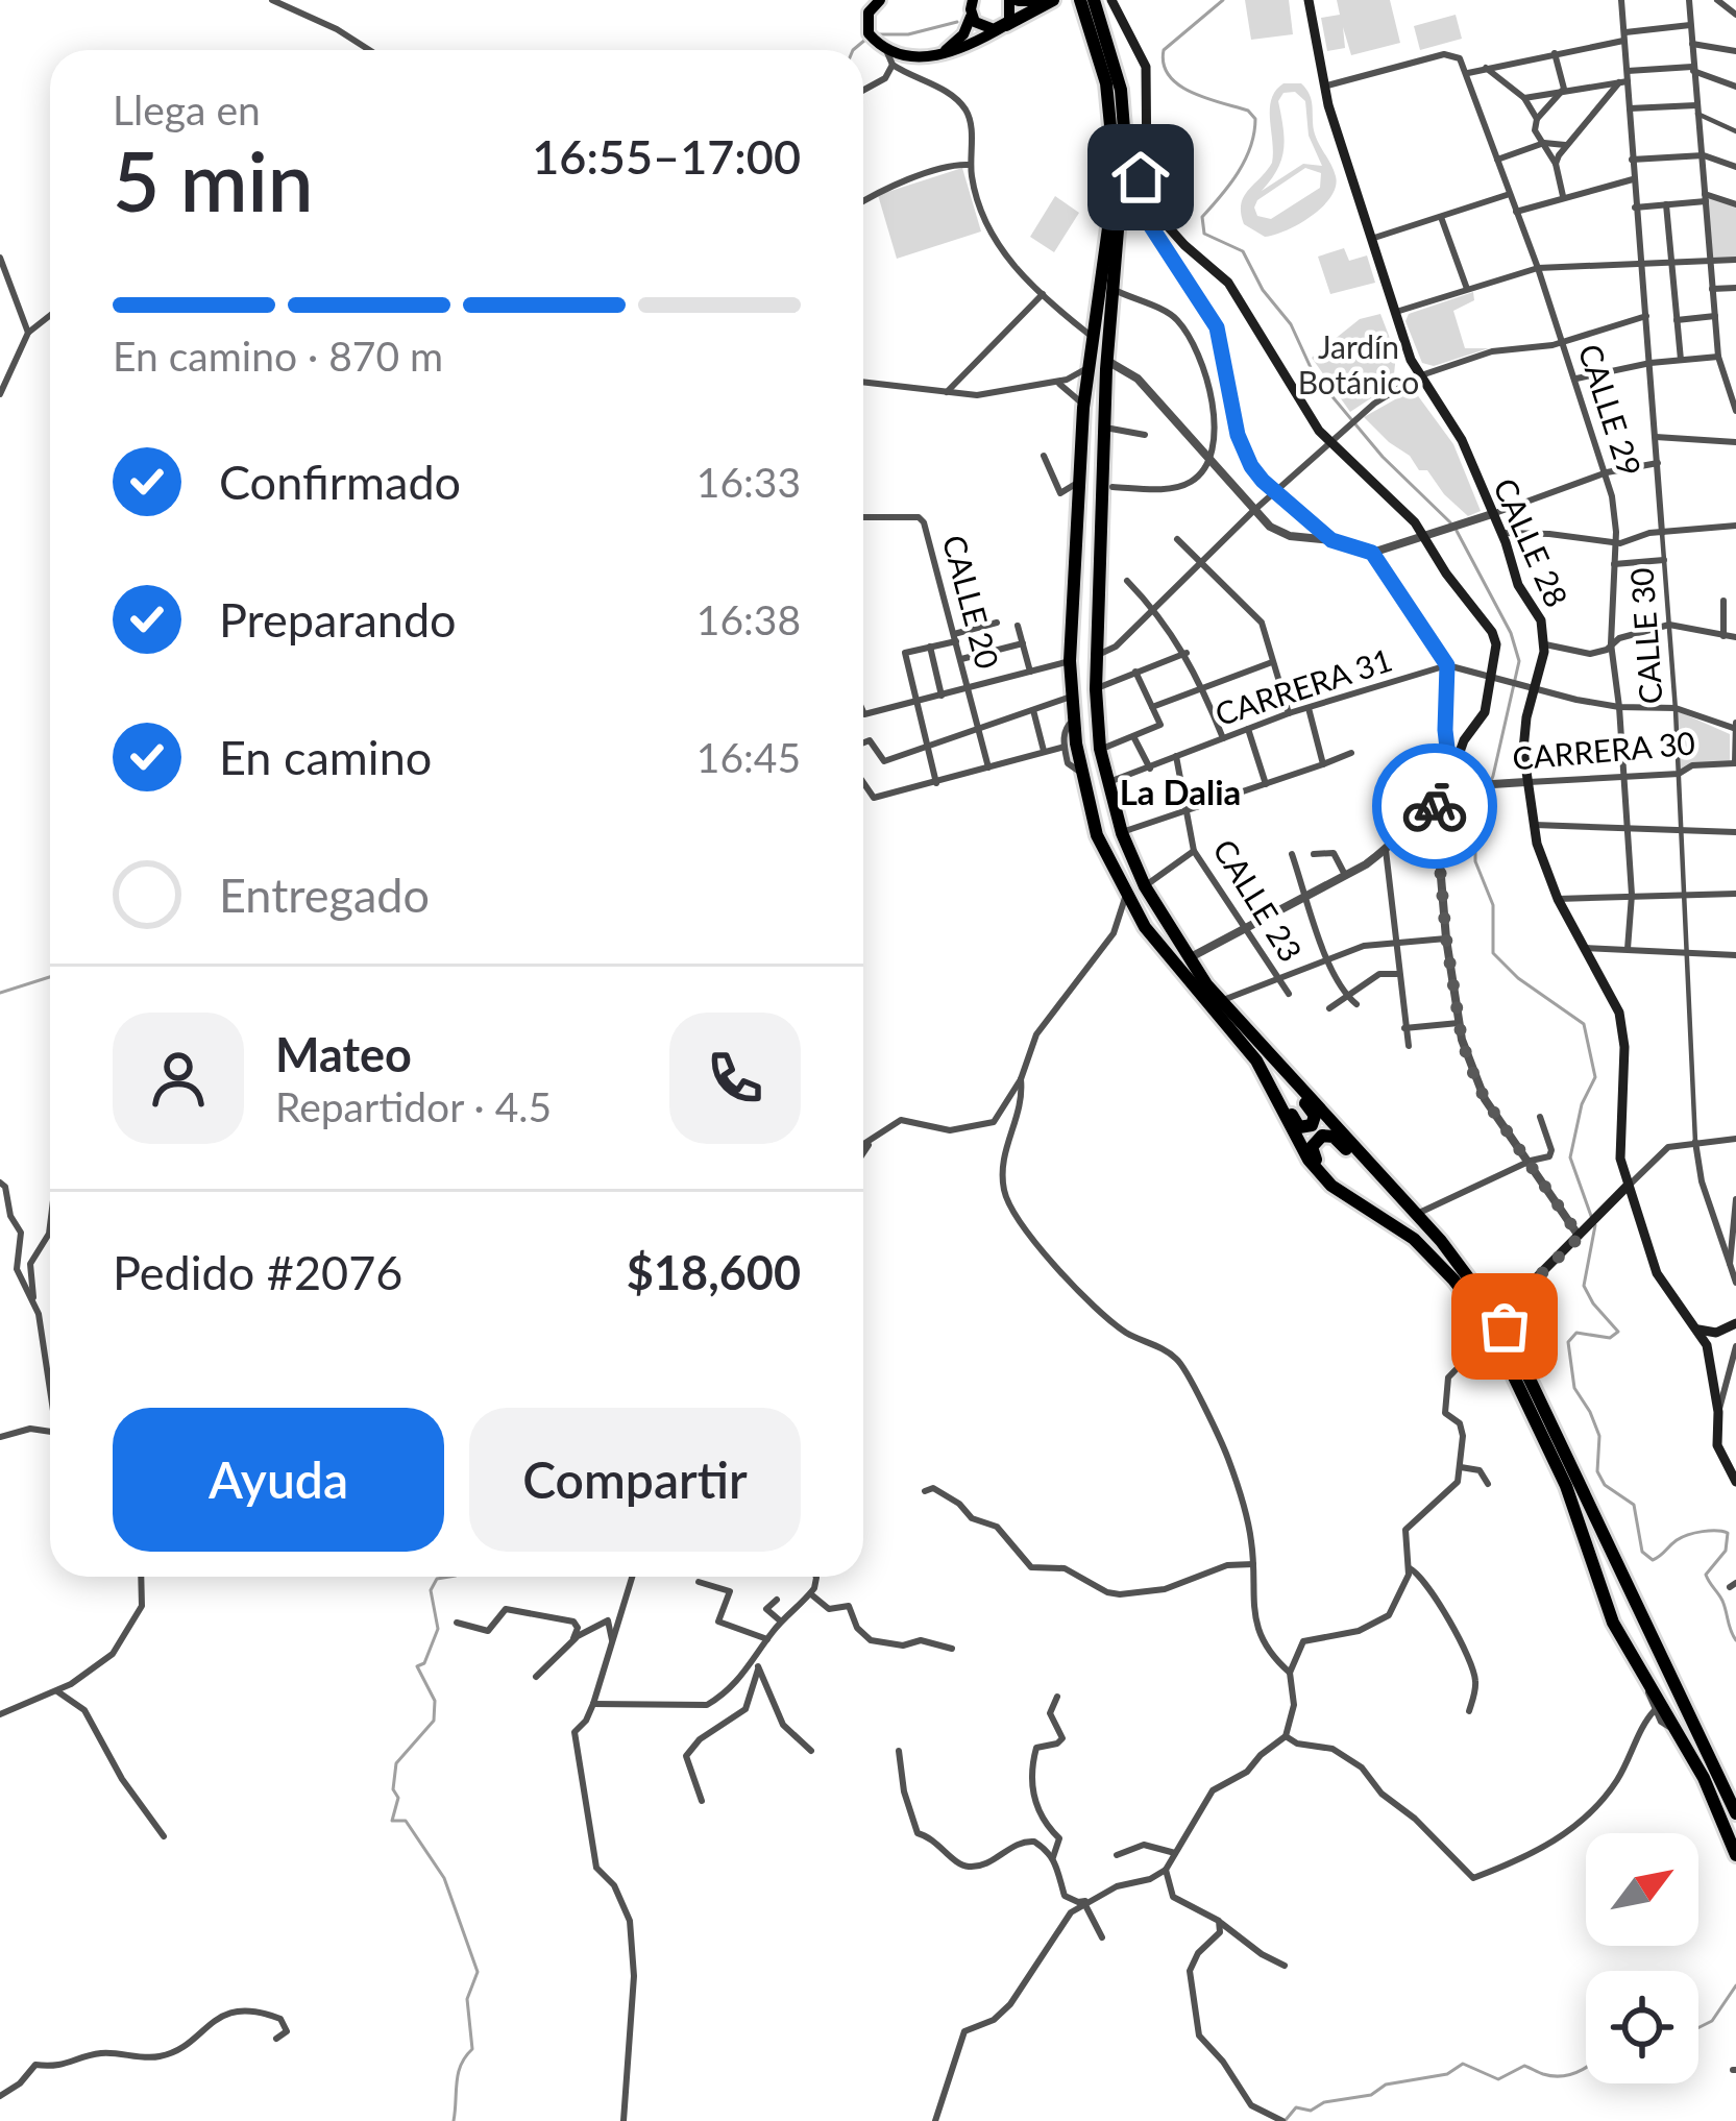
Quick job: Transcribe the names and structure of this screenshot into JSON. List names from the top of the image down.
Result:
{
  "streets": {
    "main road": ["CALLE 28"],
    "street": [
      "CALLE 29",
      "CALLE 20",
      "CALLE 30",
      "CARRERA 31",
      "CARRERA 30",
      "CALLE 23"
    ]
  },
  "crossings": [
    ["CALLE 29", "CALLE 28"],
    ["CALLE 29", "CARRERA 30"],
    ["CALLE 28", "CARRERA 30"],
    ["CALLE 30", "CARRERA 30"],
    ["CARRERA 31", "CALLE 23"]
  ],
  "districts": ["La Dalia"],
  "parks": ["Jardín Botánico"],
  "north": "top right",
  "page": {
    "heading": ["5 min", "Llega en", "16:55–17:00"],
    "panel": [
      "Mateo",
      "Repartidor · 4.5",
      "Pedido #2076",
      "$18,600"
    ],
    "bar": "En camino · 870 m",
    "list": [
      ["Confirmado", "16:33"],
      ["Preparando", "16:38"],
      ["En camino", "16:45"],
      "Entregado"
    ],
    "buttons": ["Ayuda", "Compartir"]
  }
}
